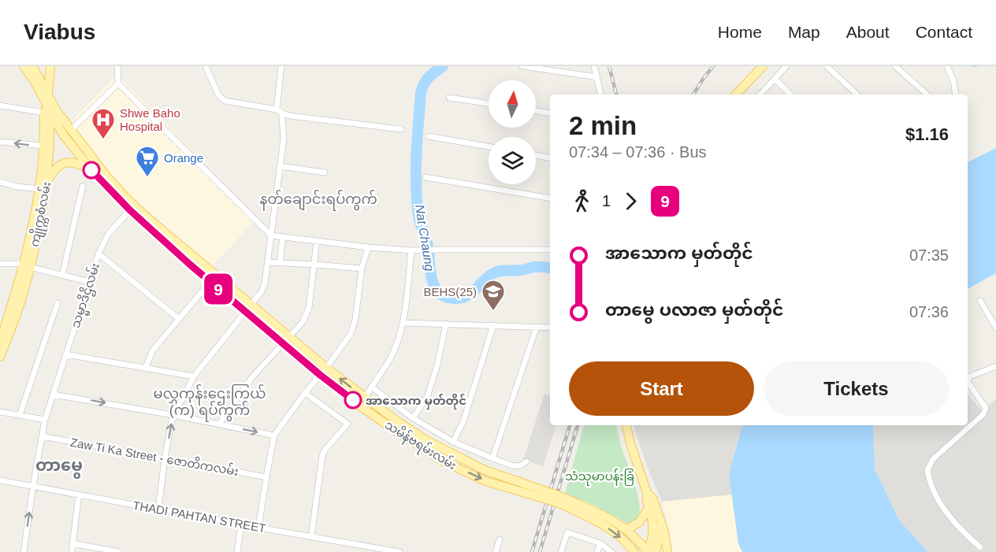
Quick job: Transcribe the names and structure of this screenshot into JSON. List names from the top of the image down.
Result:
{
  "streets": {
    "main road": ["ကျိုက္ကစံလမ်း", "သမိန်ဗရမ်းလမ်း"],
    "street": ["သမ္မာဒိဌိလမ်း", "Zaw Ti Ka Street - ဇောတိကလမ်း", "THADI PAHTAN STREET"]
  },
  "crossings": [
    ["ကျိုက္ကစံလမ်း", "သမိန်ဗရမ်းလမ်း"],
    ["သမ္မာဒိဌိလမ်း", "သမိန်ဗရမ်းလမ်း"],
    ["သမ္မာဒိဌိလမ်း", "Zaw Ti Ka Street - ဇောတိကလမ်း"],
    ["သမ္မာဒိဌိလမ်း", "THADI PAHTAN STREET"]
  ],
  "districts": ["နတ်ချောင်းရပ်ကွက်", "မလွှကုန်းဌေးကြွယ် (က) ရပ်ကွက်", "တာမွေ"],
  "water": ["Nat Chaung"],
  "parks": ["သံသုမာပန်းခြံ"],
  "places": {
    "hospital": ["Shwe Baho Hospital"],
    "supermarket": ["Orange"],
    "school or university": ["BEHS(25)"],
    "other": ["အာသောက မှတ်တိုင်"]
  },
  "lines": ["bus line 9"],
  "north": "top",
  "page": {
    "header": "Viabus",
    "nav": [
      "Home",
      "Map",
      "About",
      "Contact"
    ],
    "on_map": "9",
    "heading": ["2 min", "07:34 – 07:36 · Bus", "$1.16"],
    "legs": ["1", "9"],
    "list": [
      {
        "name": "အာသောက မှတ်တိုင်",
        "value": "07:35"
      },
      {
        "name": "တာမွေ ပလာဇာ မှတ်တိုင်",
        "value": "07:36"
      }
    ],
    "buttons": ["Start", "Tickets"]
  }
}
